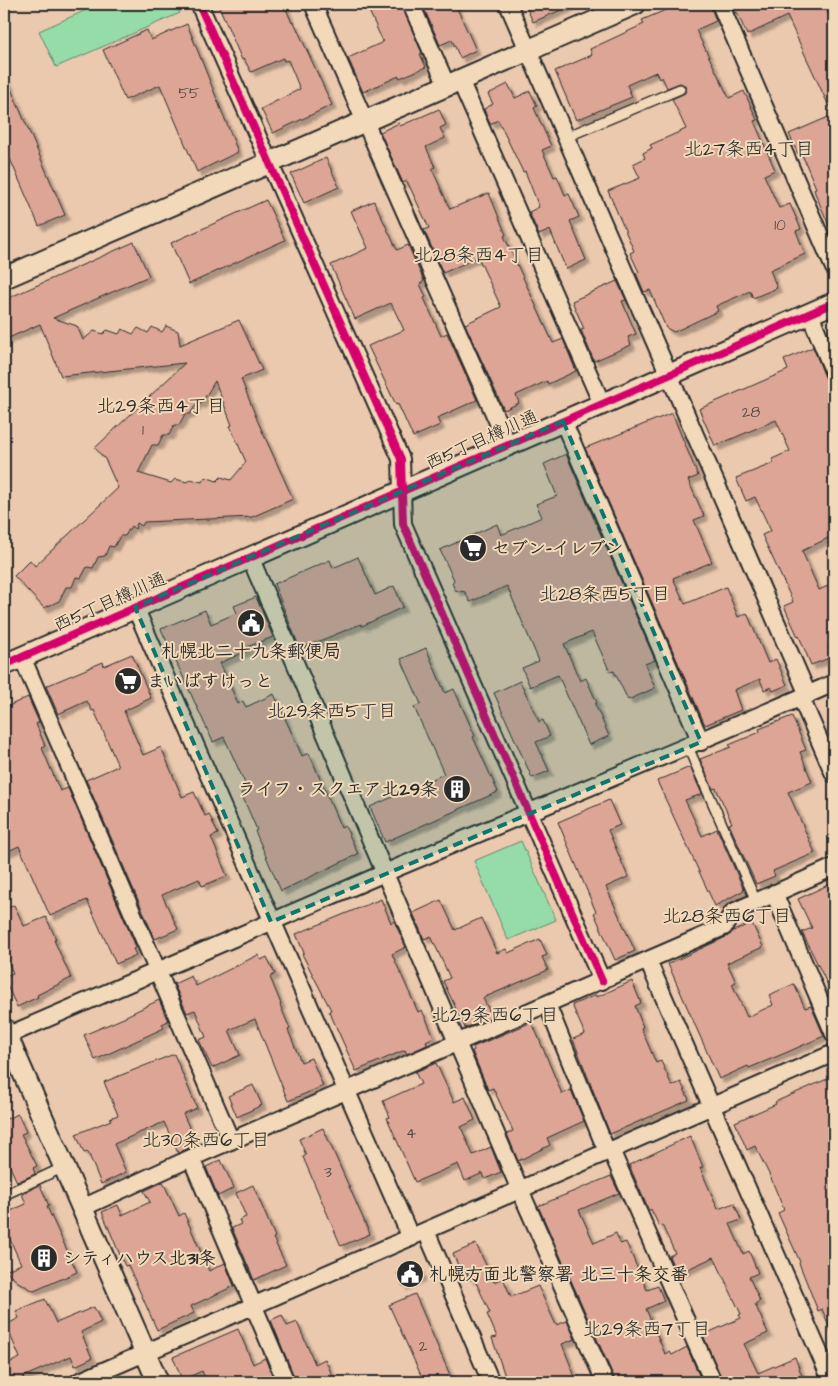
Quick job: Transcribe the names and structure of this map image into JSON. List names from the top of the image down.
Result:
{
  "streets": {
    "street": ["西5丁目樽川通"]
  },
  "districts": [
    "北27条西4丁目",
    "北28条西4丁目",
    "北29条西4丁目",
    "北28条西5丁目",
    "北29条西5丁目",
    "北28条西6丁目",
    "北29条西6丁目",
    "北30条西6丁目",
    "北29条西7丁目"
  ],
  "places": {
    "supermarket": ["セブン-イレブン", "まいばすけっと"],
    "public building": ["札幌北二十九条郵便局", "札幌方面北警察署 北三十条交番"],
    "building": ["ライフ・スクエア北29条", "シティハウス北31条"]
  },
  "house_numbers": [
    "55",
    "10",
    "28",
    "1",
    "4",
    "3",
    "2"
  ]
}
